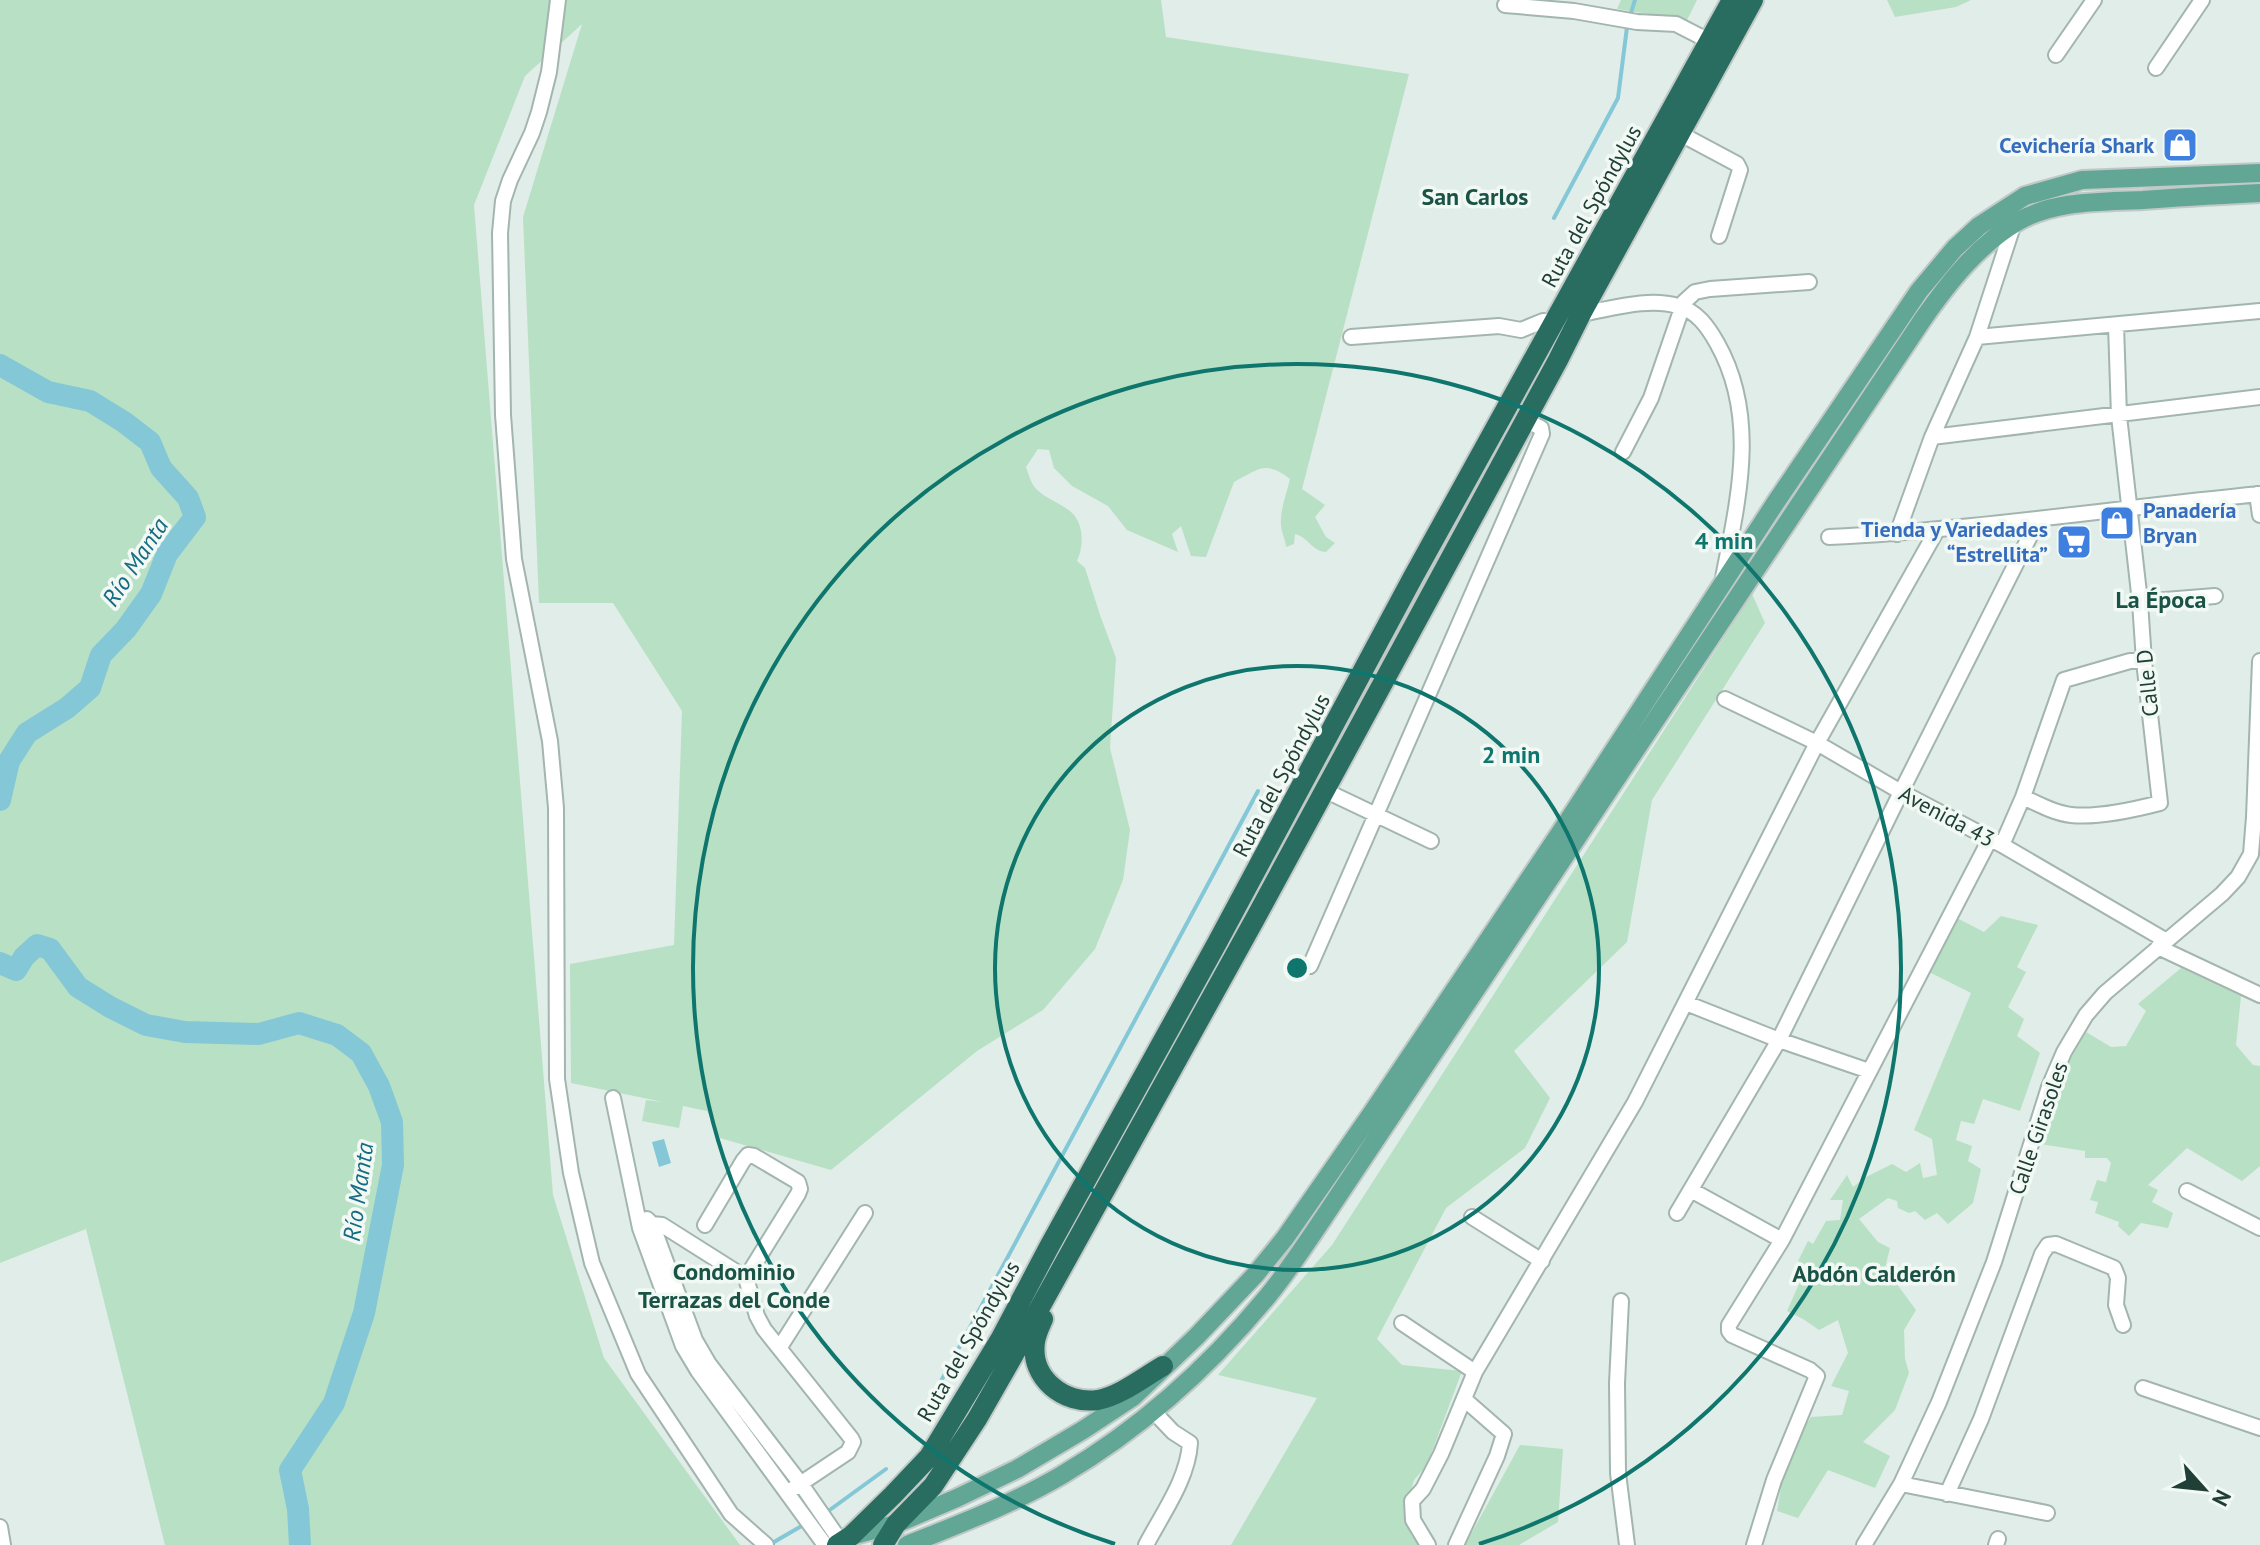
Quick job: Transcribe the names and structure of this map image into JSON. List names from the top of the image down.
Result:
{
  "streets": {
    "highway": ["Ruta del Spóndylus"],
    "street": ["Calle D", "Avenida 43", "Calle Girasoles"]
  },
  "crossings": [
    ["Avenida 43", "Calle Girasoles"]
  ],
  "districts": [
    "San Carlos",
    "La Época",
    "Condominio Terrazas del Conde",
    "Abdón Calderón"
  ],
  "water": ["Río Manta"],
  "places": {
    "shop": ["Cevichería Shark", "Panadería Bryan"],
    "supermarket": ["Tienda y Variedades “Estrellita”"]
  },
  "north": "bottom right",
  "rings": ["4 min", "2 min"]
}
